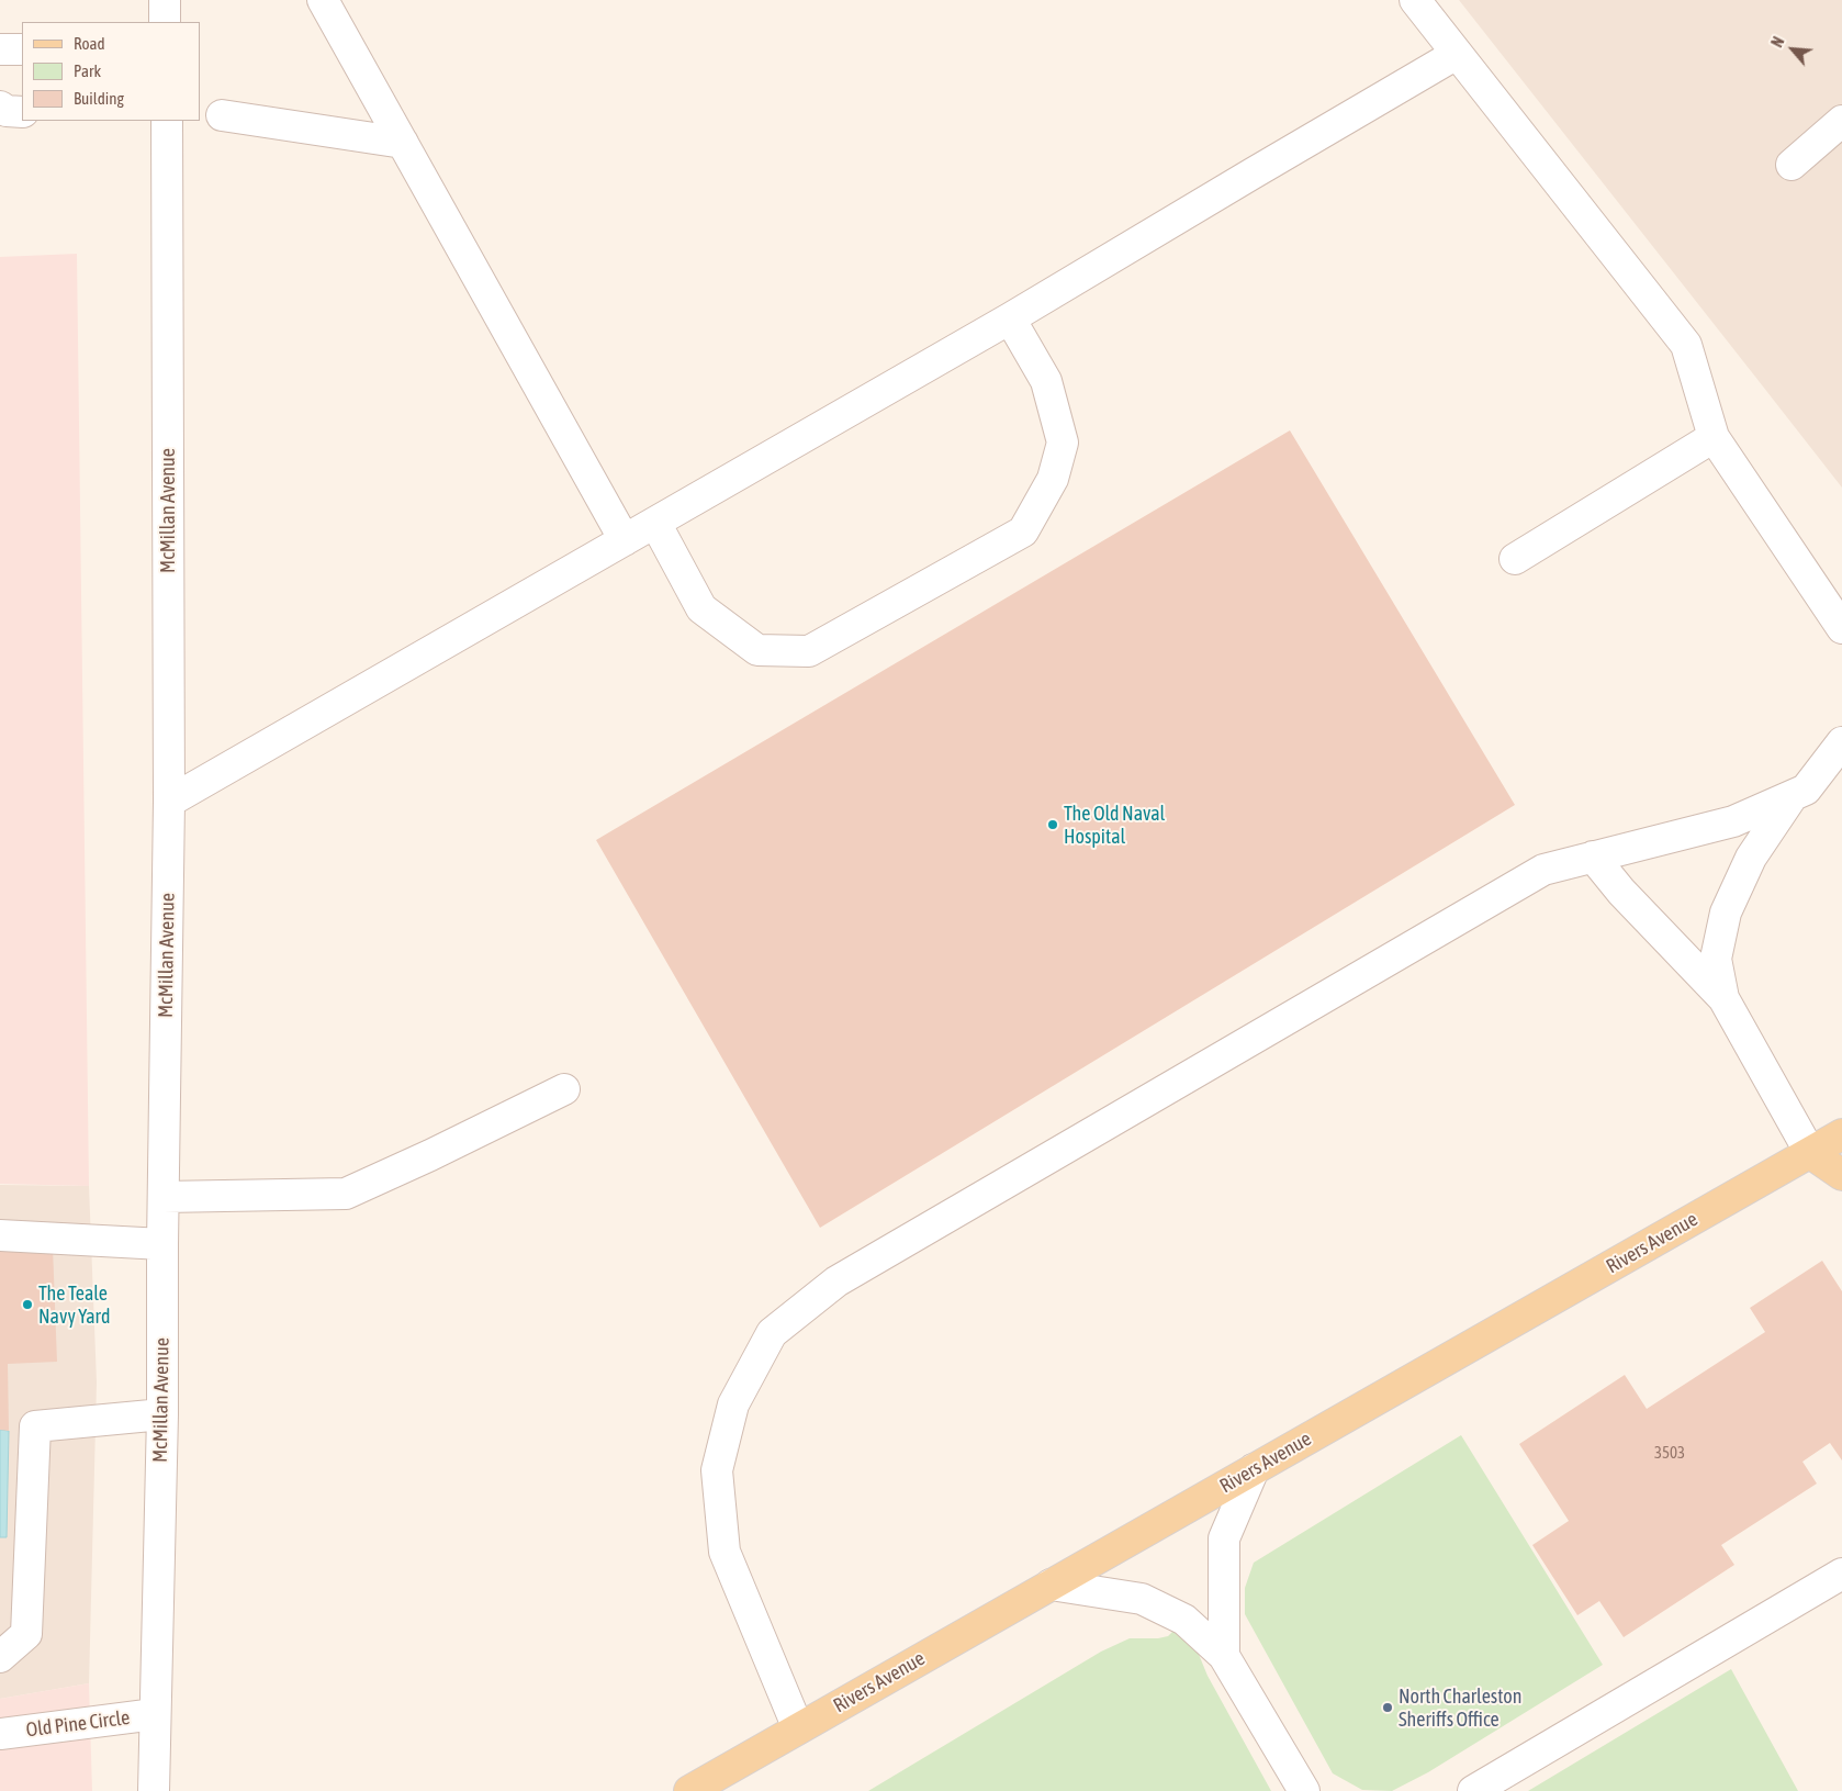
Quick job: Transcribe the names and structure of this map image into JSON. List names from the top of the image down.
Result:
{
  "streets": {
    "main road": ["Rivers Avenue"],
    "street": ["McMillan Avenue", "Old Pine Circle"]
  },
  "crossings": [
    ["McMillan Avenue", "Old Pine Circle"]
  ],
  "places": ["The Old Naval Hospital", "The Teale Navy Yard", "North Charleston Sheriffs Office"],
  "house_numbers": ["3503"],
  "legend": ["Road", "Park", "Building"],
  "north": "top left"
}
